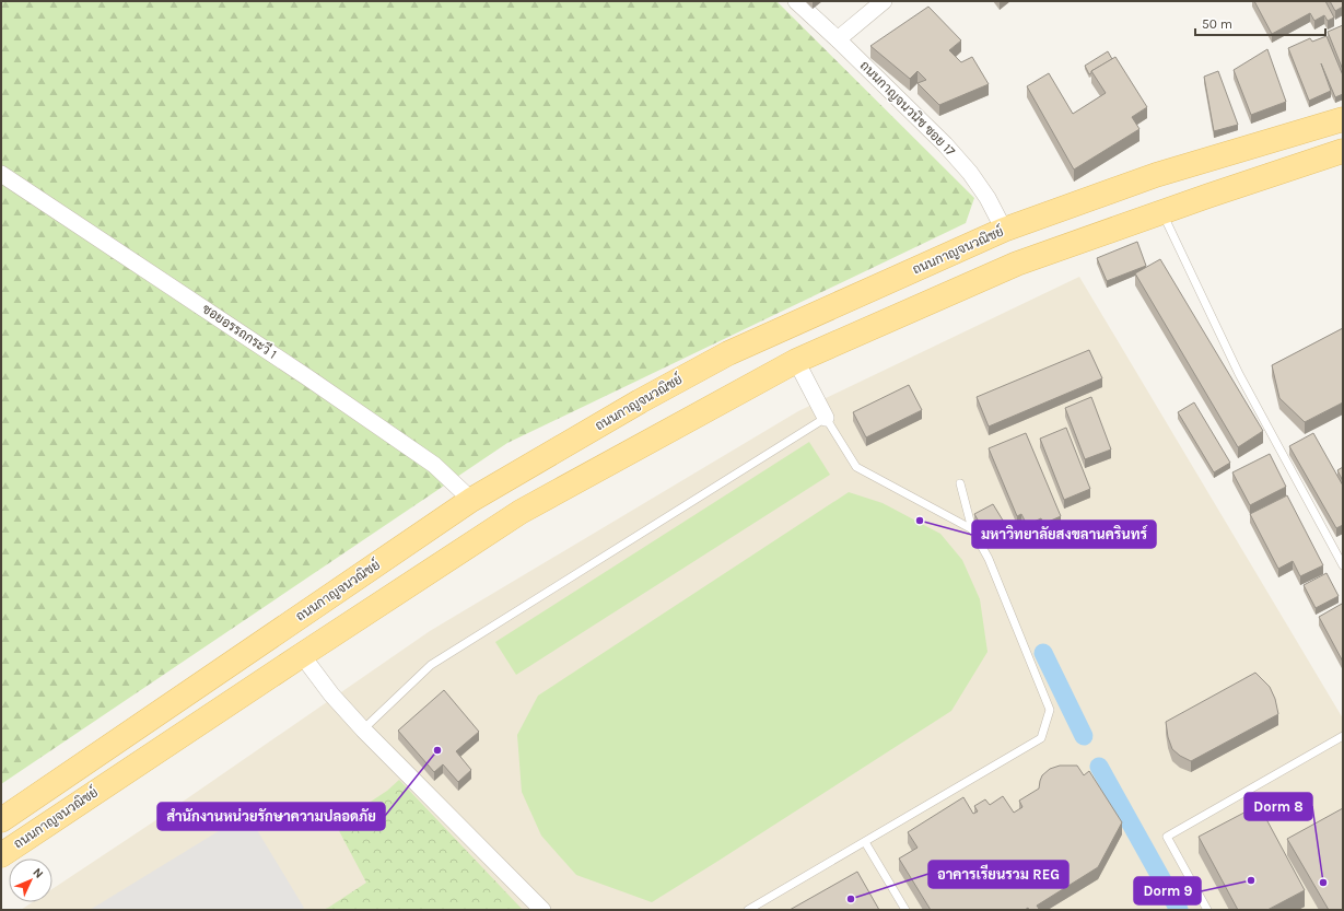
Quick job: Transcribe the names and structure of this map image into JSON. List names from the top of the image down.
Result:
{
  "streets": {
    "main road": ["ถนนกาญจนวณิชย์"],
    "street": ["ถนนกาญจนวนิช ซอย 17", "ซอยอรรถกระวี 1"]
  },
  "crossings": [
    ["ถนนกาญจนวนิช ซอย 17", "ถนนกาญจนวณิชย์"],
    ["ถนนกาญจนวณิชย์", "ซอยอรรถกระวี 1"]
  ],
  "places": [
    "มหาวิทยาลัยสงขลานครินทร์",
    "สำนักงานหน่วยรักษาความปลอดภัย",
    "Dorm 9",
    "Dorm 8",
    "อาคารเรียนรวม REG"
  ],
  "scale_bar": "50 m",
  "north": "top right"
}
